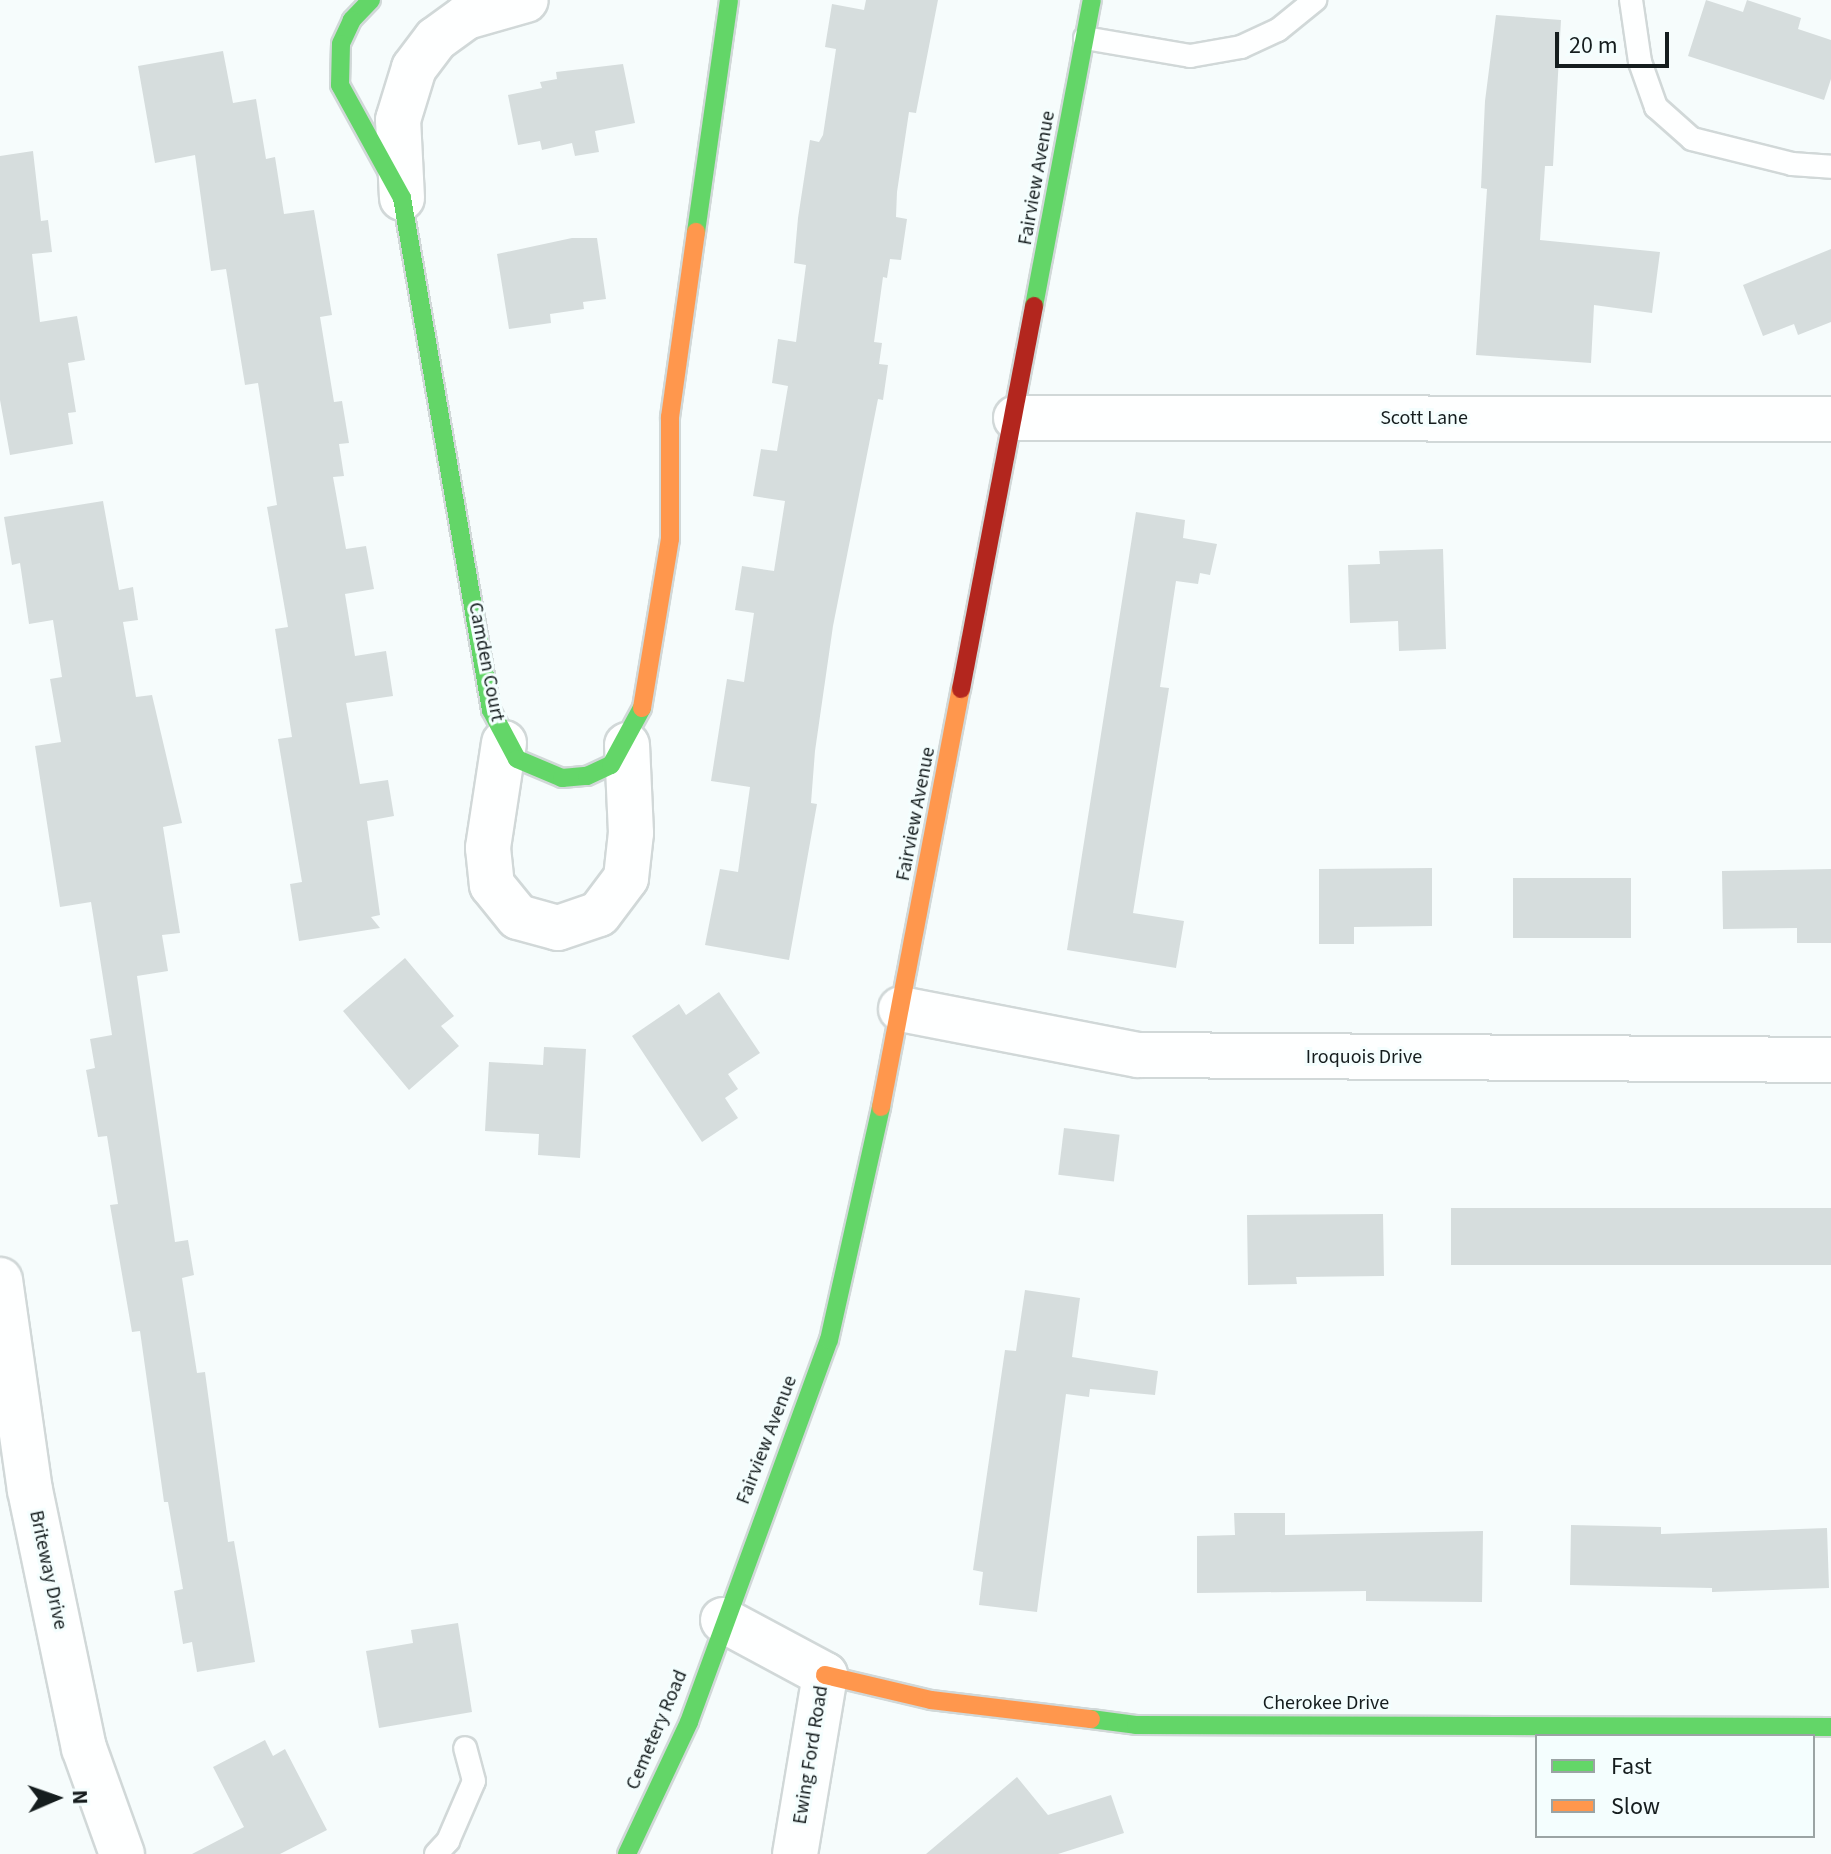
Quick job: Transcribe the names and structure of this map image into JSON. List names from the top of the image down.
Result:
{
  "streets": {
    "street": [
      "Fairview Avenue",
      "Scott Lane",
      "Camden Court",
      "Iroquois Drive",
      "Briteway Drive",
      "Cherokee Drive",
      "Cemetery Road",
      "Ewing Ford Road"
    ]
  },
  "crossings": [
    ["Fairview Avenue", "Scott Lane"],
    ["Fairview Avenue", "Iroquois Drive"],
    ["Fairview Avenue", "Cemetery Road"],
    ["Fairview Avenue", "Ewing Ford Road"],
    ["Cherokee Drive", "Ewing Ford Road"],
    ["Cemetery Road", "Ewing Ford Road"]
  ],
  "legend": ["Fast", "Slow"],
  "scale_bar": "20 m",
  "north": "right"
}
